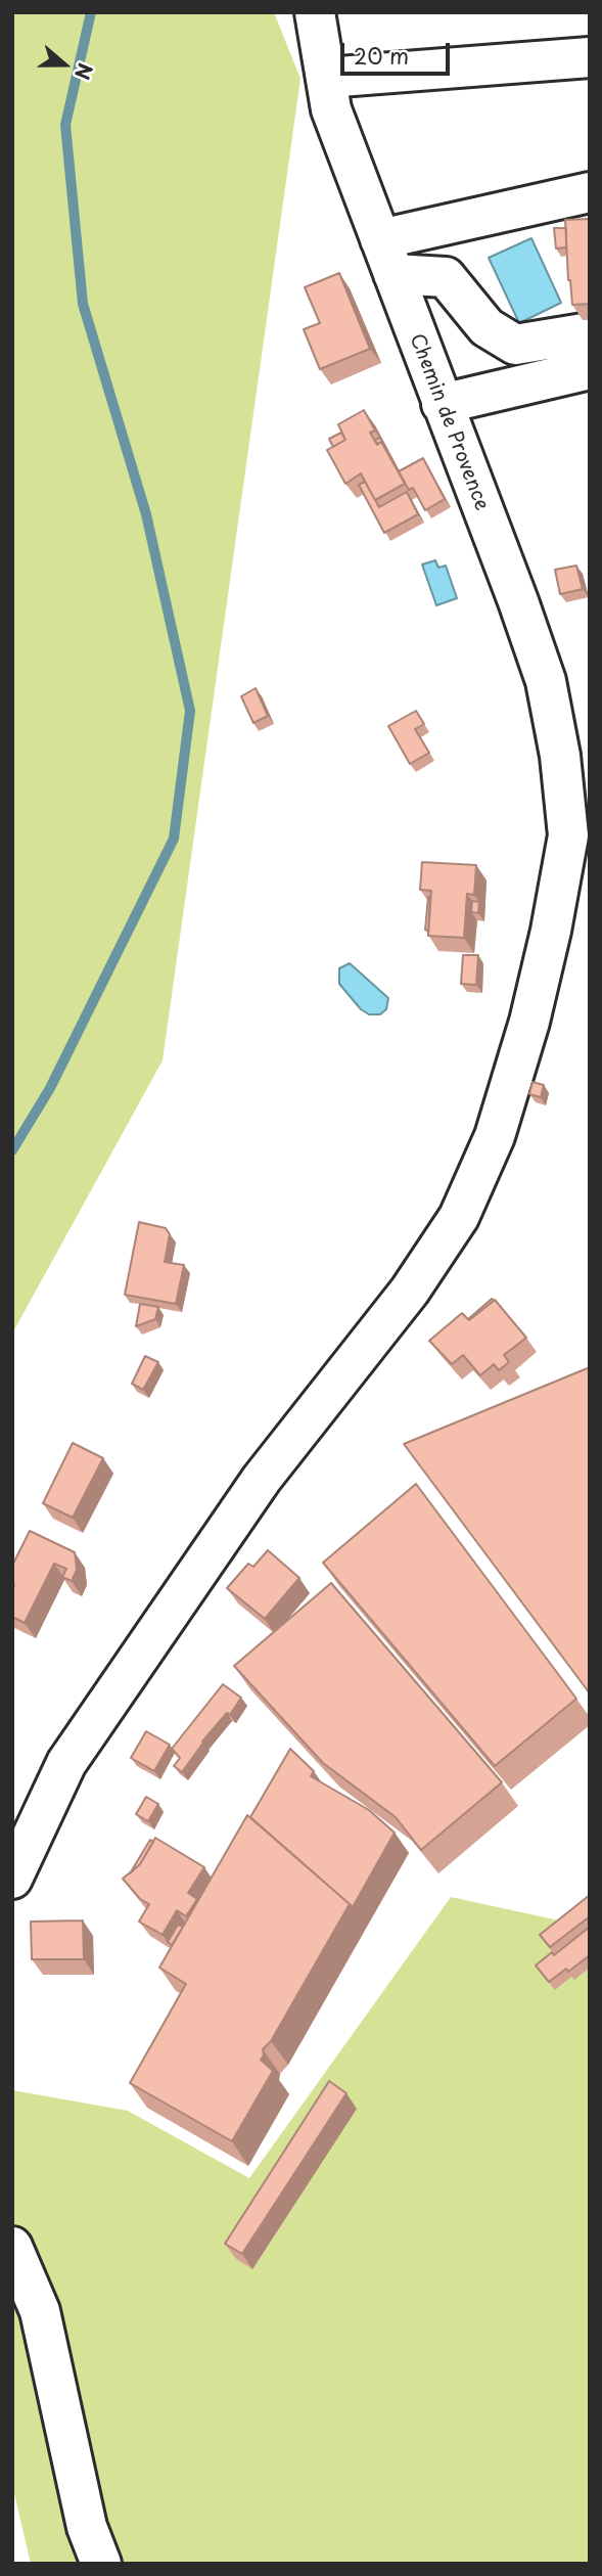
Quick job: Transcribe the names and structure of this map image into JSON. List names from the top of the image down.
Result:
{
  "streets": {
    "street": ["Chemin de Provence"]
  },
  "scale_bar": "20 m",
  "north": "right"
}
